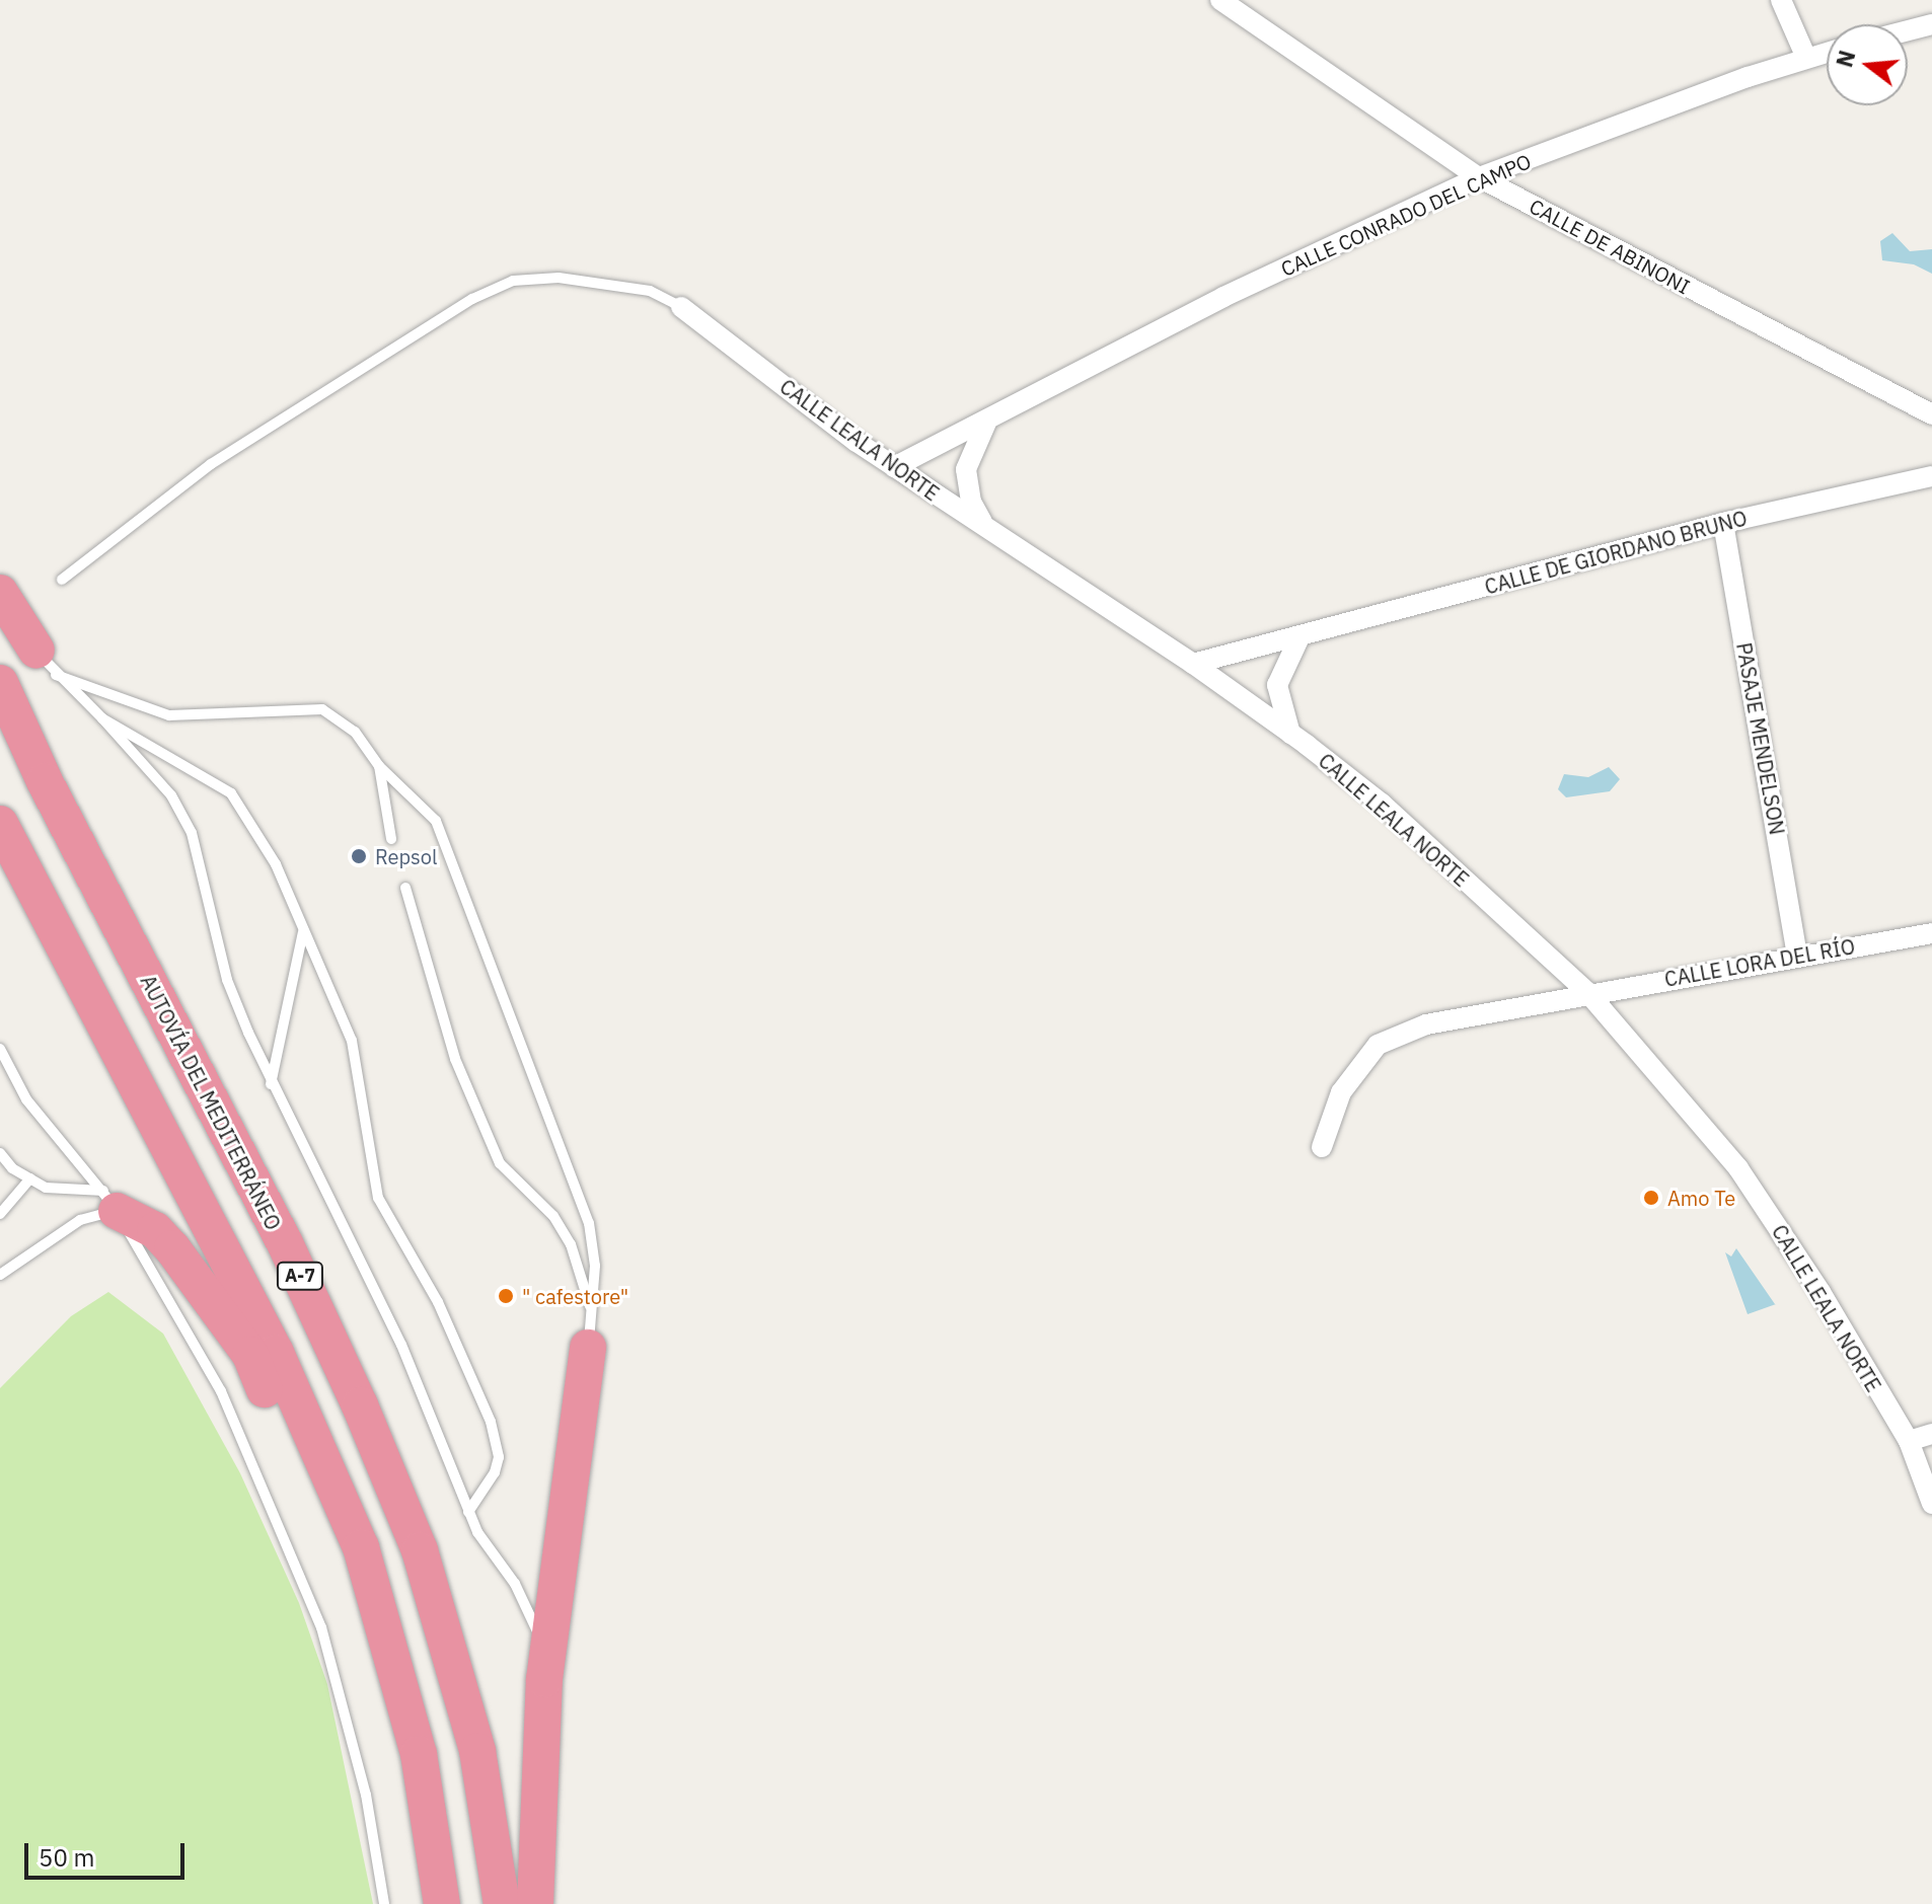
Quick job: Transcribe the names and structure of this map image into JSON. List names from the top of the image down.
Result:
{
  "streets": {
    "highway": ["AUTOVÍA DEL MEDITERRÁNEO", "A-7"],
    "street": [
      "CALLE CONRADO DEL CAMPO",
      "CALLE DE ABINONI",
      "CALLE LEALA NORTE",
      "CALLE DE GIORDANO BRUNO",
      "PASAJE MENDELSON",
      "CALLE LORA DEL RÍO"
    ]
  },
  "crossings": [
    ["CALLE CONRADO DEL CAMPO", "CALLE DE ABINONI"],
    ["CALLE CONRADO DEL CAMPO", "CALLE LEALA NORTE"],
    ["CALLE LEALA NORTE", "CALLE DE GIORDANO BRUNO"],
    ["CALLE LEALA NORTE", "CALLE LORA DEL RÍO"],
    ["CALLE DE GIORDANO BRUNO", "PASAJE MENDELSON"],
    ["PASAJE MENDELSON", "CALLE LORA DEL RÍO"]
  ],
  "places": ["Repsol", "Amo Te", "\" cafestore\""],
  "scale_bar": "50 m",
  "north": "left"
}
